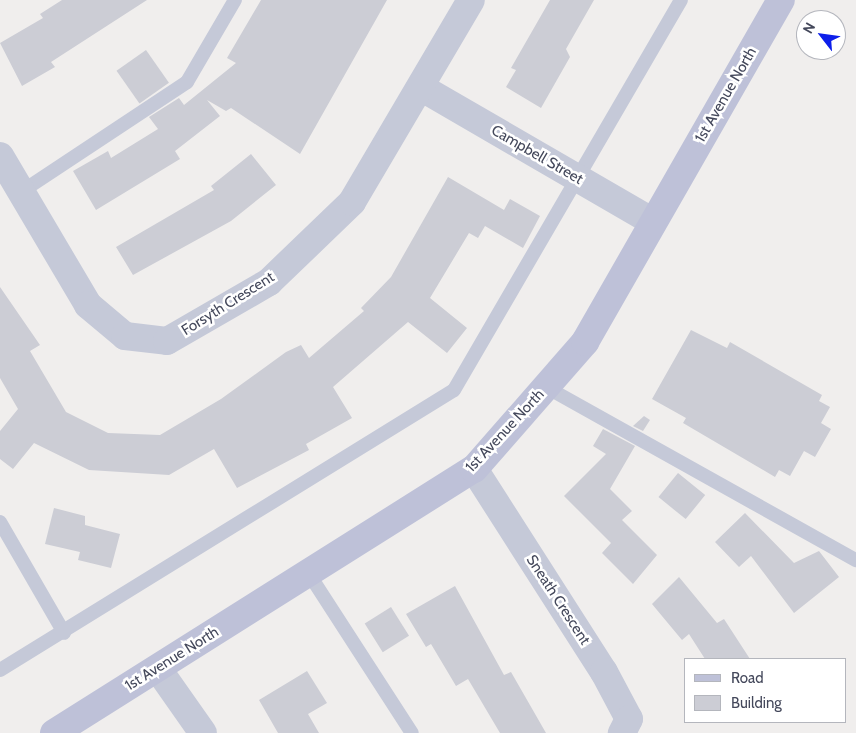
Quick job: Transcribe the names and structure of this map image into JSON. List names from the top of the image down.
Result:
{
  "streets": {
    "main road": ["1st Avenue North"],
    "street": ["Campbell Street", "Forsyth Crescent", "Sneath Crescent"]
  },
  "crossings": [
    ["1st Avenue North", "Campbell Street"],
    ["1st Avenue North", "Sneath Crescent"],
    ["Campbell Street", "Forsyth Crescent"]
  ],
  "legend": ["Road", "Building"],
  "north": "top left"
}
